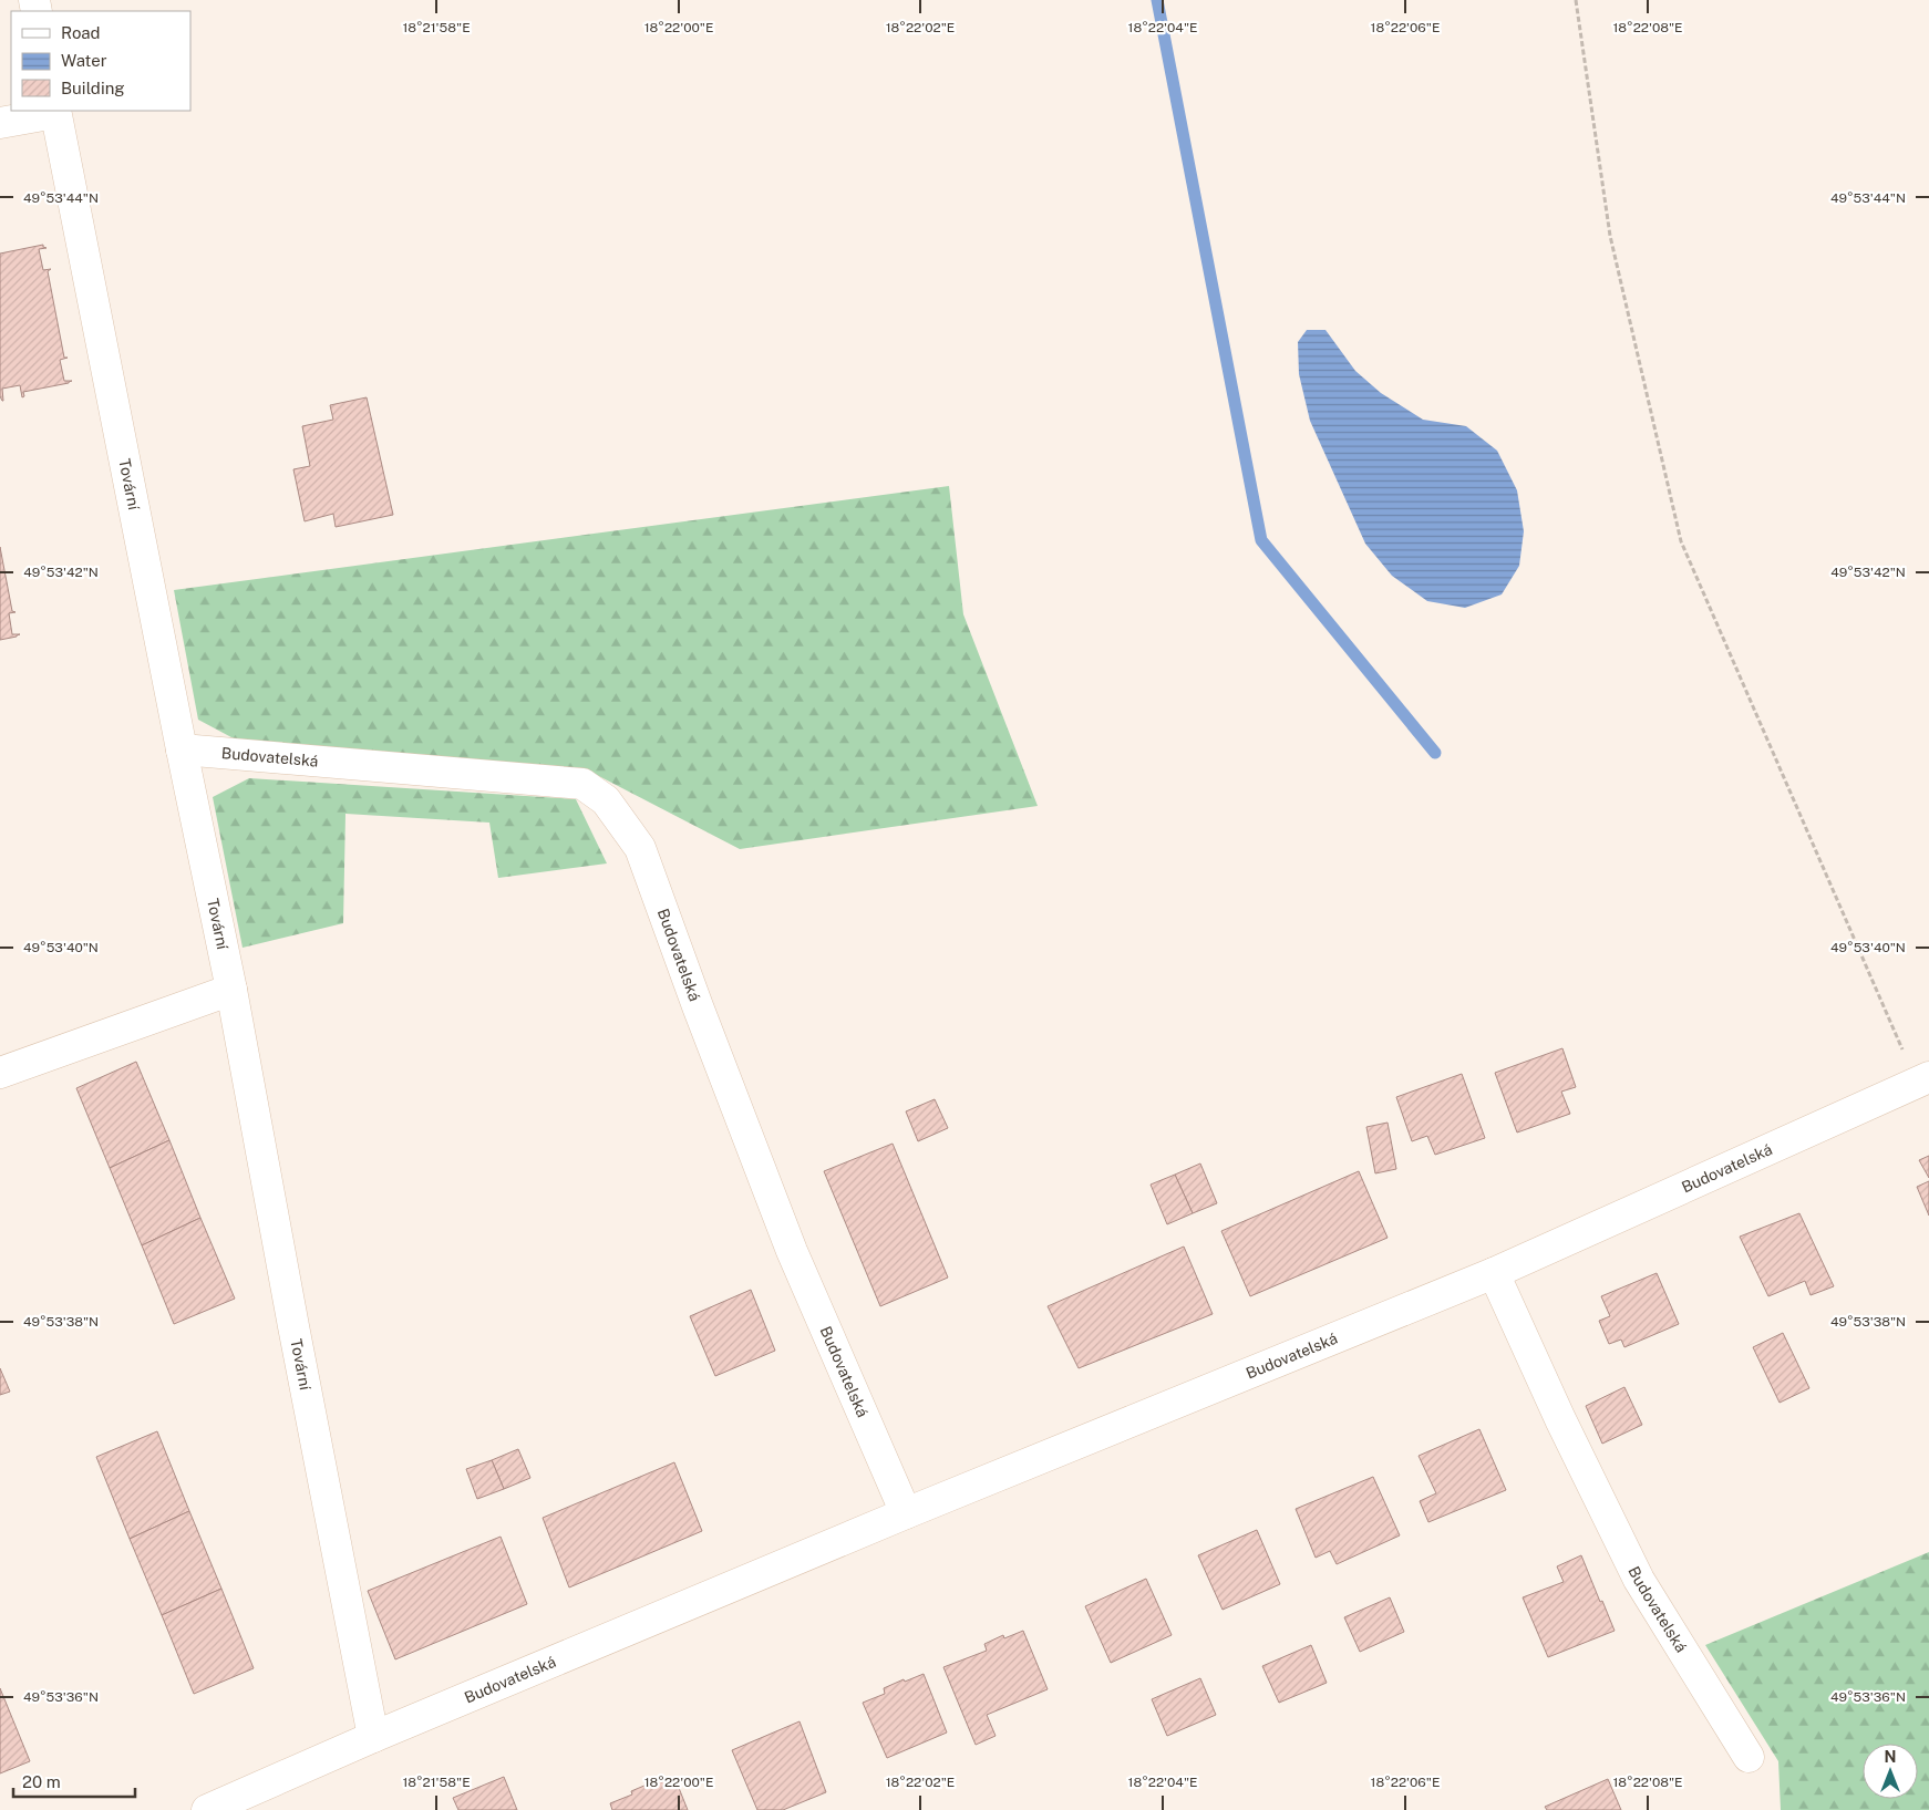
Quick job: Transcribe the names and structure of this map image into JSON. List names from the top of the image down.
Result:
{
  "streets": {
    "street": ["Tovární", "Budovatelská"]
  },
  "crossings": [
    ["Tovární", "Budovatelská"]
  ],
  "legend": ["Road", "Water", "Building"],
  "scale_bar": "20 m",
  "north": "top",
  "coordinates": [
    "18°21'58\"E",
    "18°22'00\"E",
    "18°22'02\"E",
    "18°22'04\"E",
    "18°22'06\"E",
    "18°22'08\"E",
    "49°53'44\"N",
    "49°53'42\"N",
    "49°53'40\"N",
    "49°53'38\"N",
    "49°53'36\"N"
  ]
}
